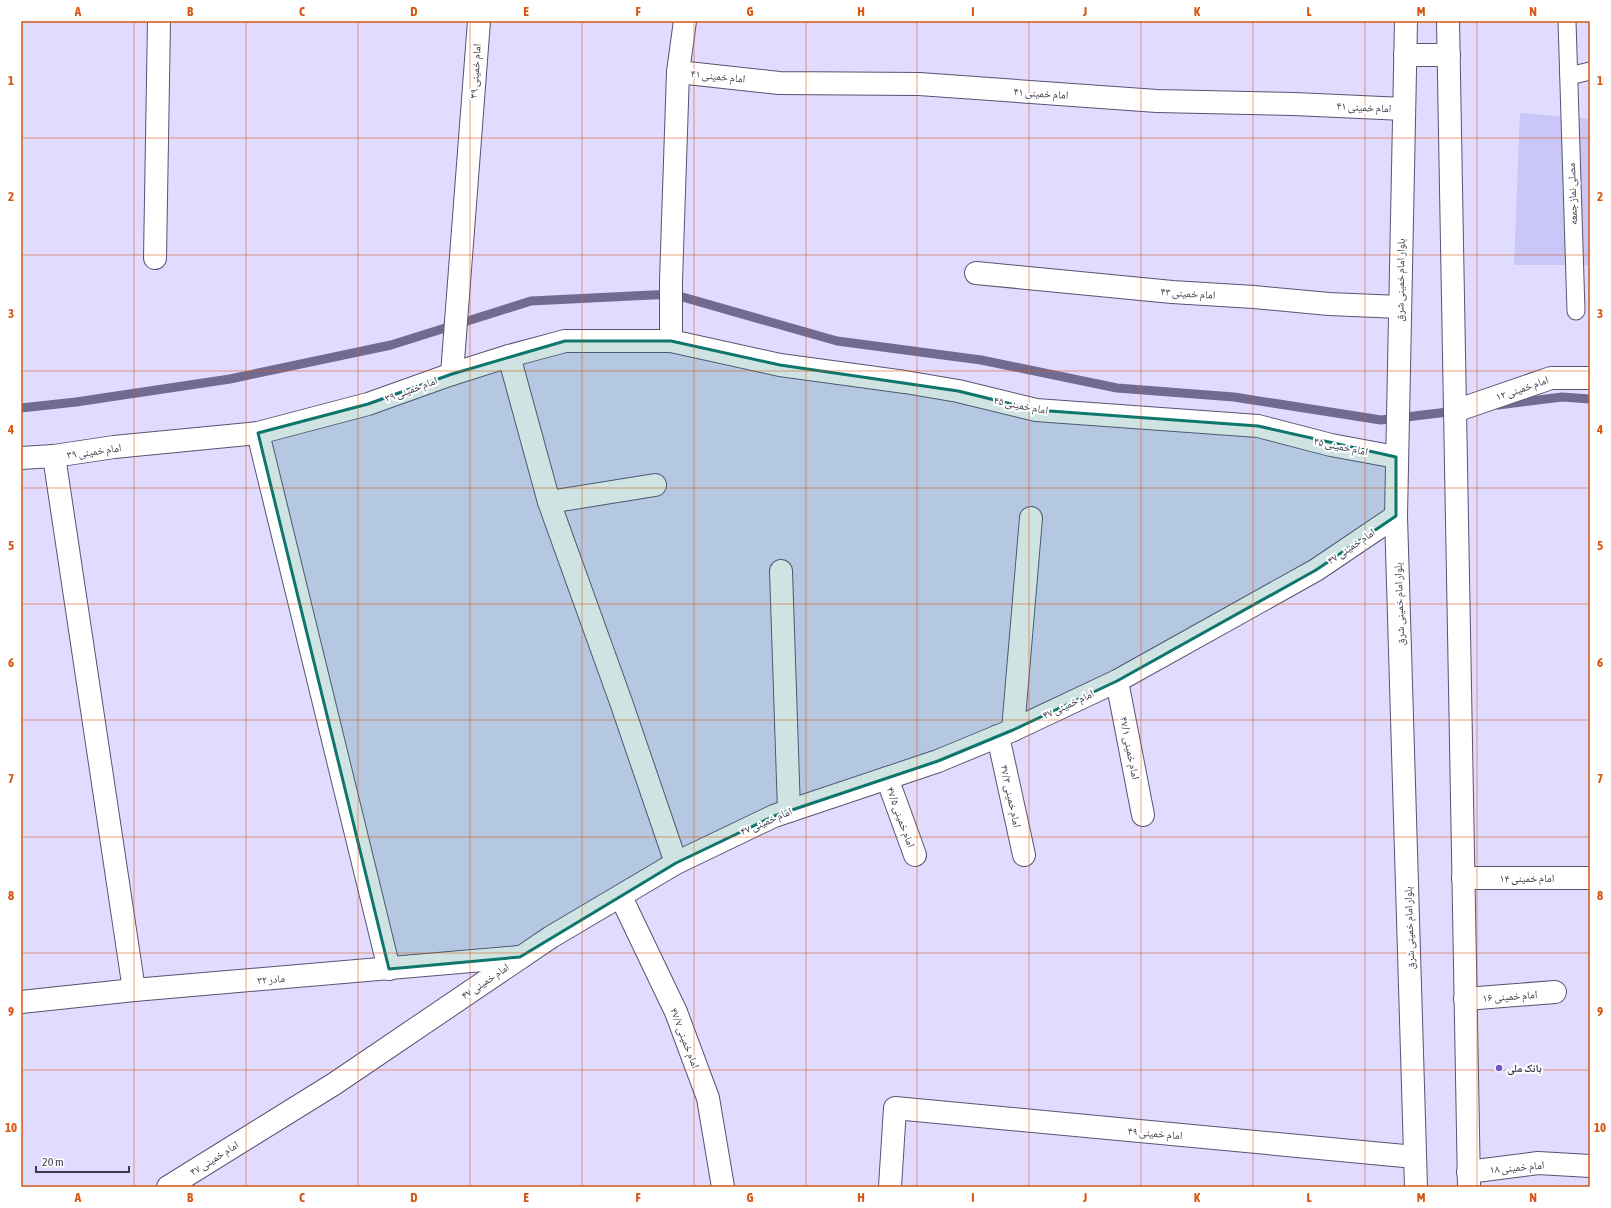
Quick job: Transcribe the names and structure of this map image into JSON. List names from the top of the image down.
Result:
{
  "streets": {
    "street": [
      "امام خمینی ۳۹",
      "امام خمینی ۴۱",
      "بلوار امام خمینی شرق",
      "امام خمینی ۴۳",
      "امام خمینی ۱۲",
      "امام خمینی ۴۵",
      "امام خمینی ۴۷",
      "امام خمینی ۴۷/۱",
      "امام خمینی ۴۷/۳",
      "امام خمینی ۴۷/۵",
      "امام خمینی ۱۴",
      "مادر ۳۲",
      "امام خمینی ۱۶",
      "امام خمینی ۴۷/۷",
      "امام خمینی ۴۹",
      "امام خمینی ۱۸"
    ],
    "lane": ["مصلی نماز جمعه"]
  },
  "crossings": [
    ["امام خمینی ۳۹", "امام خمینی ۴۵"],
    ["امام خمینی ۴۱", "بلوار امام خمینی شرق"],
    ["بلوار امام خمینی شرق", "امام خمینی ۴۳"],
    ["بلوار امام خمینی شرق", "امام خمینی ۴۵"],
    ["بلوار امام خمینی شرق", "امام خمینی ۴۷"],
    ["بلوار امام خمینی شرق", "امام خمینی ۴۹"],
    ["امام خمینی ۴۷", "امام خمینی ۴۷/۱"],
    ["امام خمینی ۴۷", "امام خمینی ۴۷/۳"],
    ["امام خمینی ۴۷", "امام خمینی ۴۷/۵"],
    ["امام خمینی ۴۷", "مادر ۳۲"],
    ["امام خمینی ۴۷", "امام خمینی ۴۷/۷"]
  ],
  "places": ["بانک ملی"],
  "scale_bar": "20 m",
  "grid": {
    "columns": [
      "A",
      "B",
      "C",
      "D",
      "E",
      "F",
      "G",
      "H",
      "I",
      "J",
      "K",
      "L",
      "M",
      "N"
    ],
    "rows": [
      "1",
      "2",
      "3",
      "4",
      "5",
      "6",
      "7",
      "8",
      "9",
      "10"
    ]
  }
}
